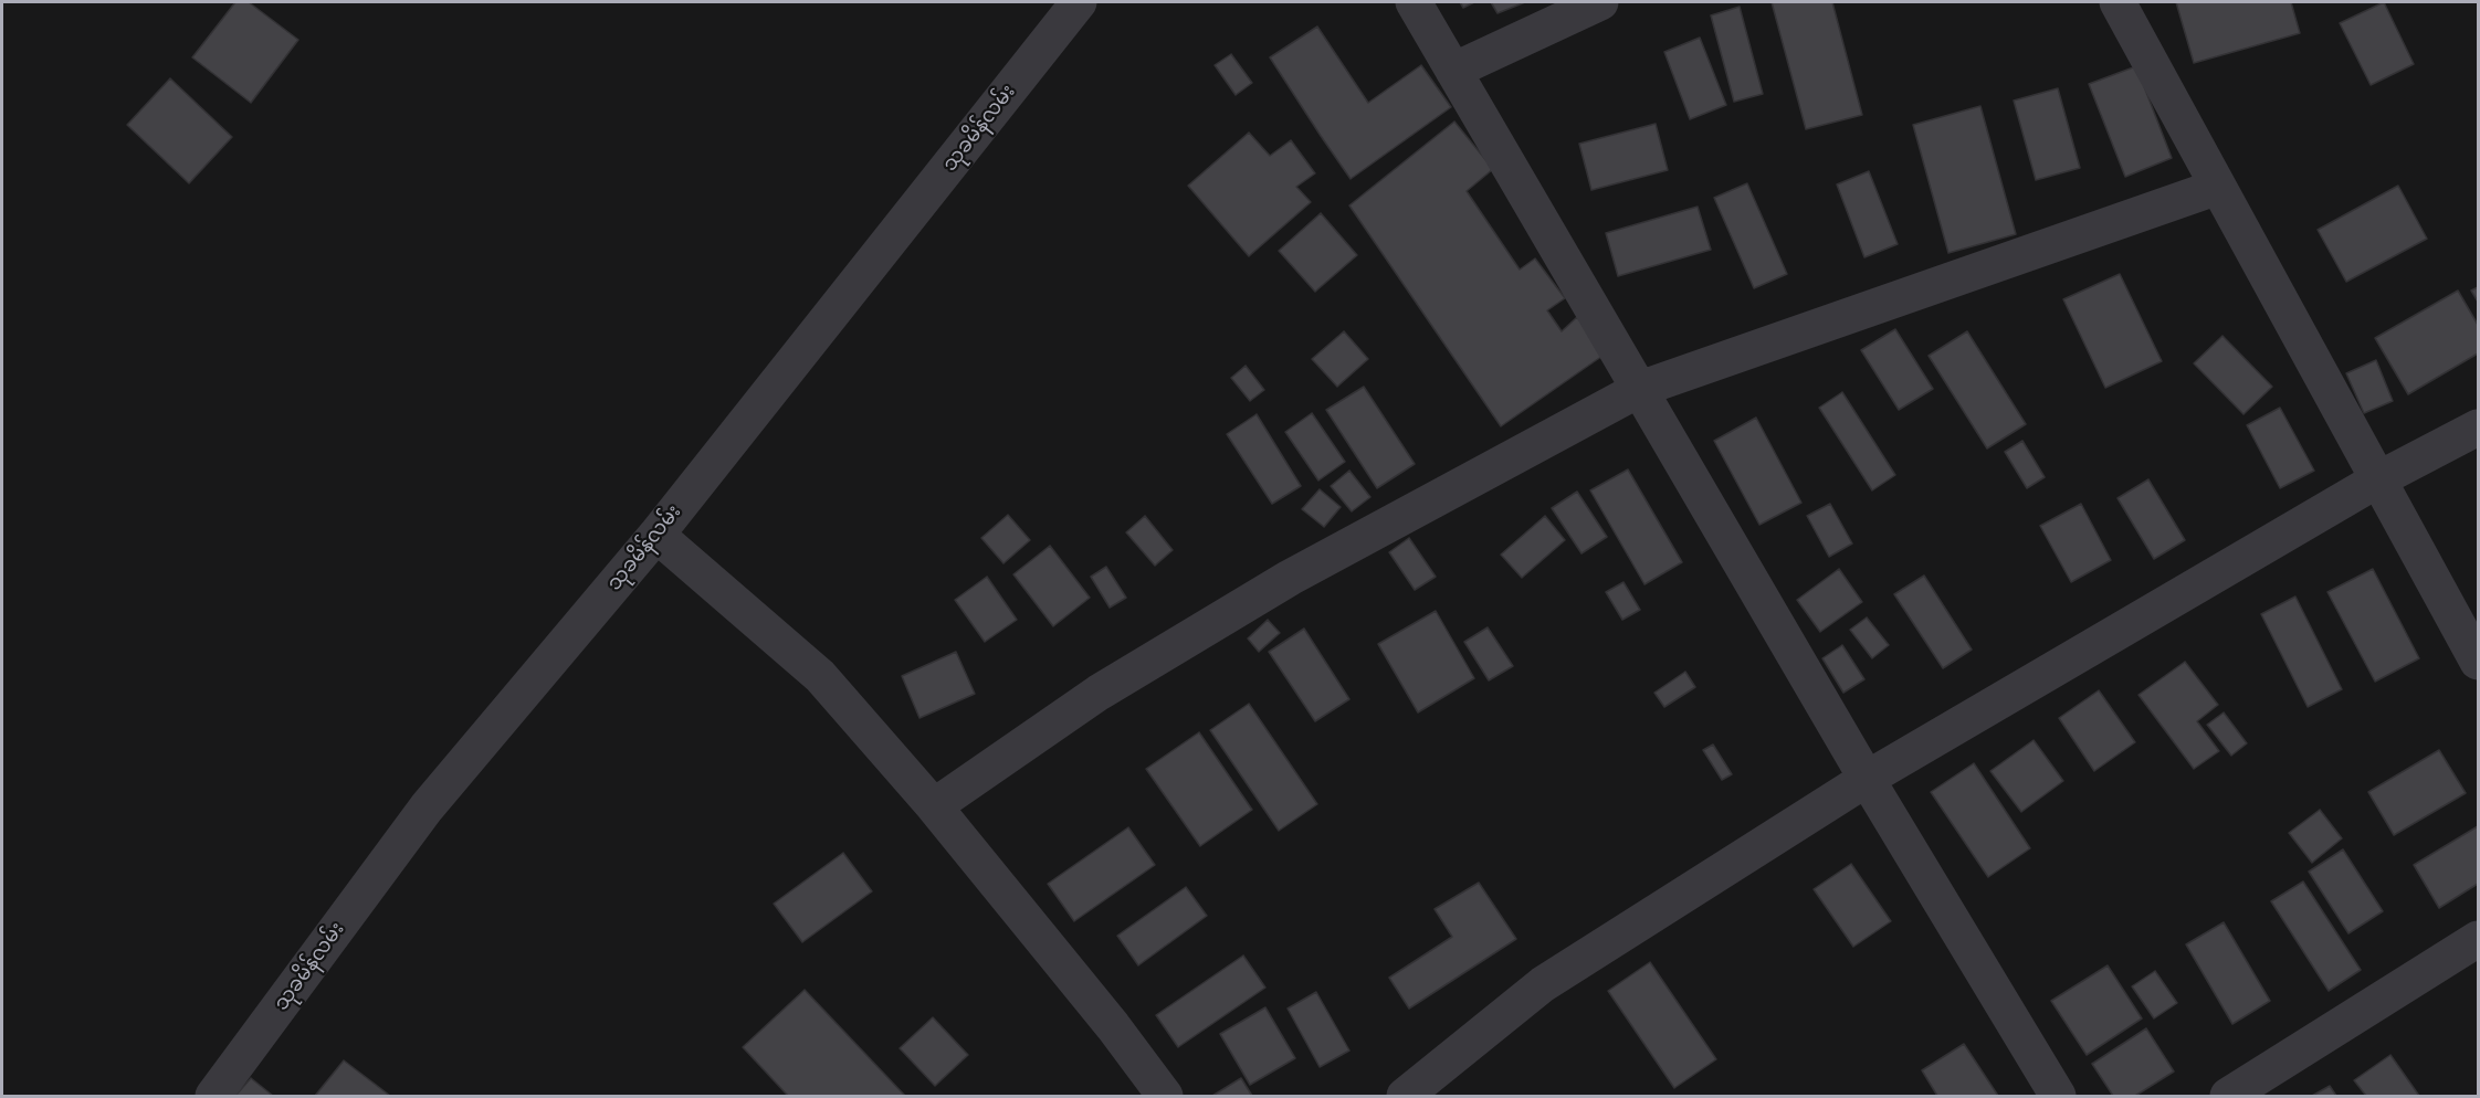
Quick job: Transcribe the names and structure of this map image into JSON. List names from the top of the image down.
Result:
{
  "streets": {
    "street": ["သုခမိန်လမ်း"]
  }
}
